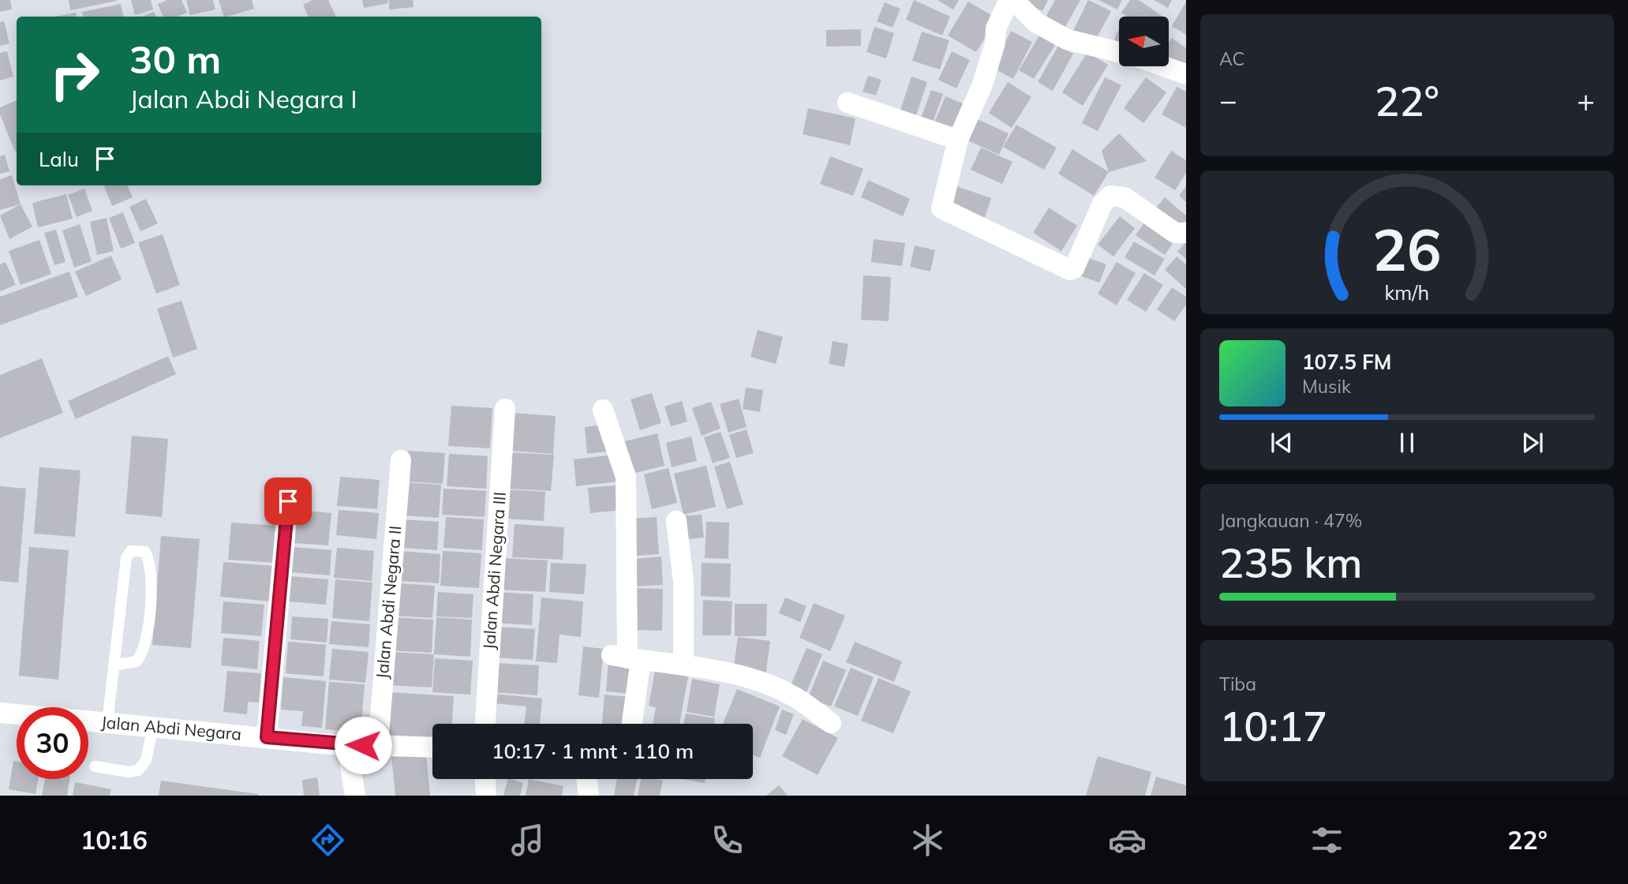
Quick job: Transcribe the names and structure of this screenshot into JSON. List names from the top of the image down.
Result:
{
  "streets": {
    "street": ["Jalan Abdi Negara III", "Jalan Abdi Negara II", "Jalan Abdi Negara"]
  },
  "crossings": [
    ["Jalan Abdi Negara II", "Jalan Abdi Negara"]
  ],
  "north": "left",
  "page": {
    "tile": [
      "AC",
      ["Jangkauan · 47%", "235 km"],
      ["Tiba", "10:17"]
    ],
    "turn": ["30 m", "Jalan Abdi Negara I"],
    "heat": ["−", "22°", "+"],
    "then": "Lalu",
    "song": ["107.5 FM", "Musik"],
    "limit": "30",
    "trip": "10:17 · 1 mnt · 110 m",
    "tabs": ["10:16", "22°"],
    "gauge": ["26", "km/h"]
  }
}
